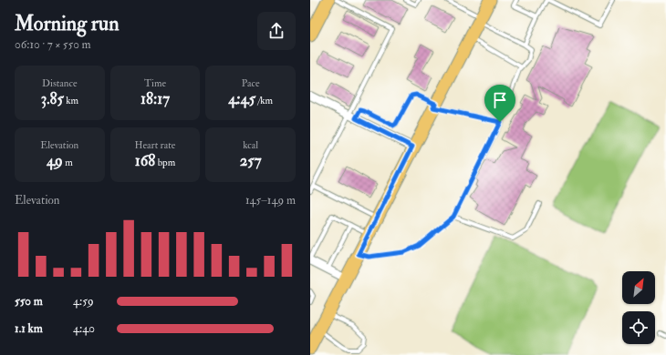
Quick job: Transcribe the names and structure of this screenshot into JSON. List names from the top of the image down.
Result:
{
  "north": "top right",
  "page": {
    "heading": ["Morning run", "06:10 · 7 × 550 m"],
    "stats": [
      ["Distance", "3.85 km"],
      ["Time", "18:17"],
      ["Pace", "4:45 /km"],
      ["Elevation", "49 m"],
      ["Heart rate", "168 bpm"],
      ["kcal", "257"]
    ],
    "chart": ["Elevation", "145–149 m"],
    "list": [
      {
        "name": "550 m",
        "note": "4:59"
      },
      {
        "name": "1.1 km",
        "note": "4:40"
      }
    ]
  }
}
